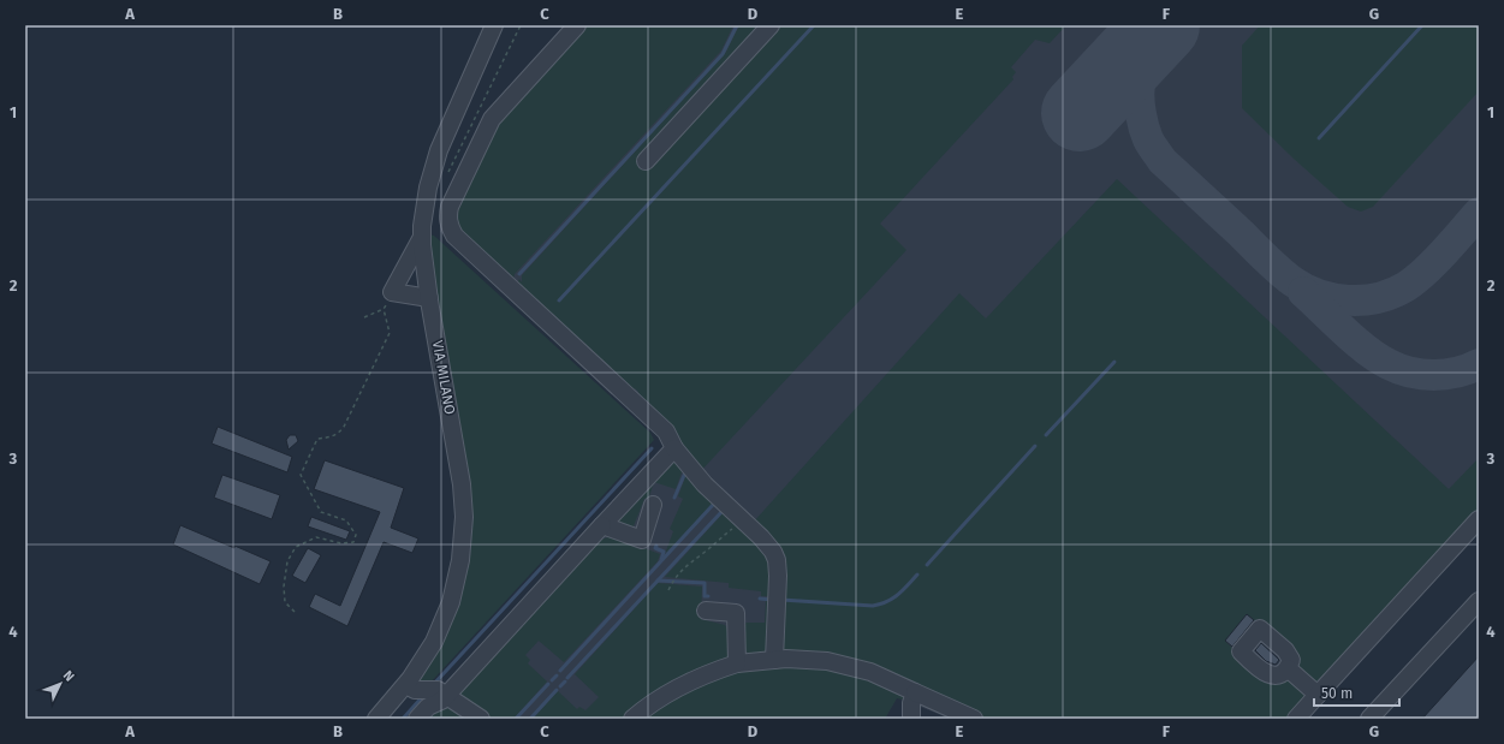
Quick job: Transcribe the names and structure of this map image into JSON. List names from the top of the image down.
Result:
{
  "streets": {
    "street": ["VIA MILANO"]
  },
  "scale_bar": "50 m",
  "north": "top right",
  "grid": {
    "columns": [
      "A",
      "B",
      "C",
      "D",
      "E",
      "F",
      "G"
    ],
    "rows": [
      "1",
      "2",
      "3",
      "4"
    ]
  }
}
